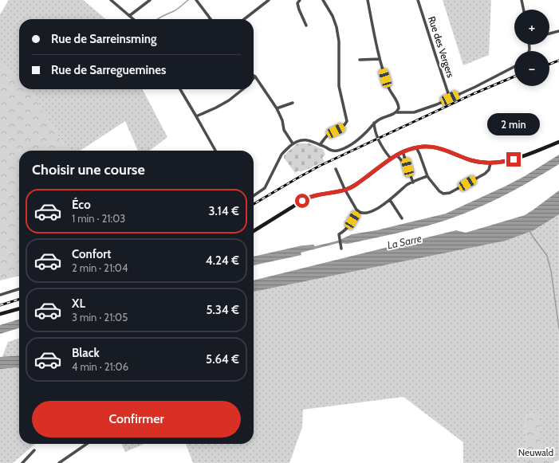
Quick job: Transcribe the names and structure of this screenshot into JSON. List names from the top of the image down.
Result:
{
  "streets": {
    "street": ["Rue des Vergers"]
  },
  "water": ["La Sarre"],
  "parks": ["Neuwald"],
  "page": {
    "map_buttons": ["+", "−"],
    "banner": ["Rue de Sarreinsming", "Rue de Sarreguemines"],
    "bubble": "2 min",
    "heading": "Choisir une course",
    "list": [
      {
        "name": "Éco",
        "note": "1 min · 21:03",
        "value": "3.14 €"
      },
      {
        "name": "Confort",
        "note": "2 min · 21:04",
        "value": "4.24 €"
      },
      {
        "name": "XL",
        "note": "3 min · 21:05",
        "value": "5.34 €"
      },
      {
        "name": "Black",
        "note": "4 min · 21:06",
        "value": "5.64 €"
      }
    ],
    "buttons": "Confirmer"
  }
}
